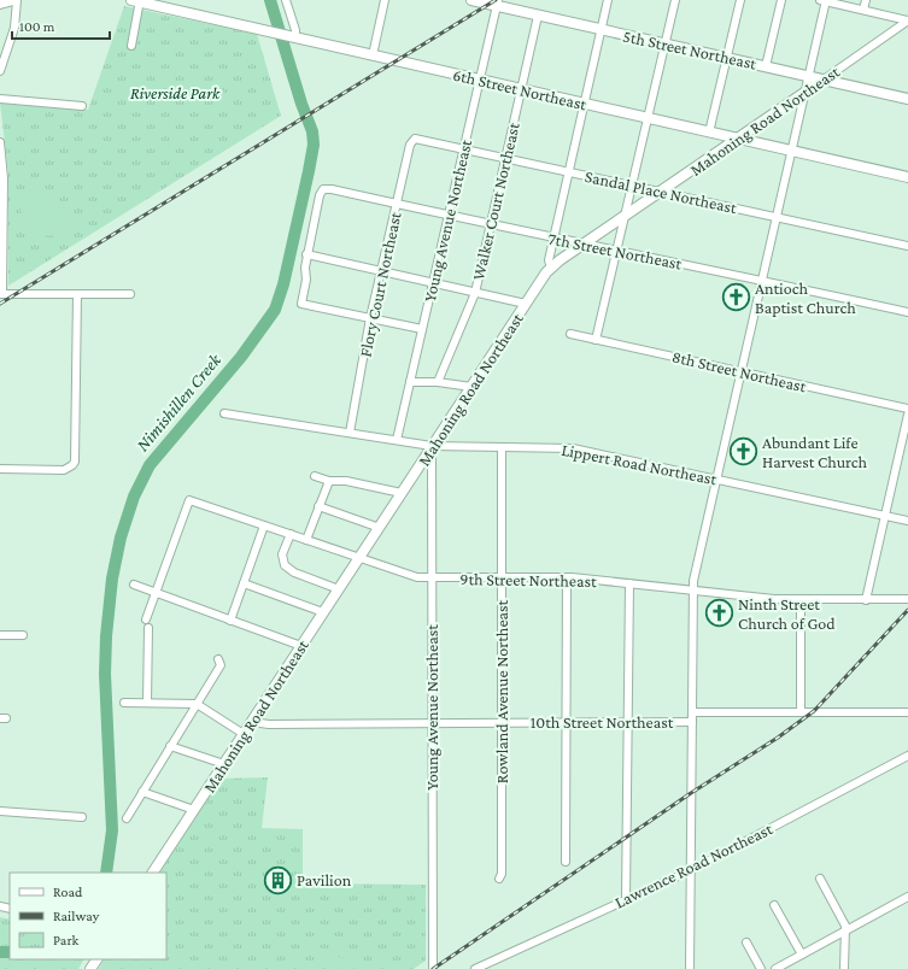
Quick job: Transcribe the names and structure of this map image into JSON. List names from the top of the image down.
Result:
{
  "streets": {
    "main road": ["5th Street Northeast", "6th Street Northeast", "Mahoning Road Northeast"],
    "street": [
      "Sandal Place Northeast",
      "Walker Court Northeast",
      "Young Avenue Northeast",
      "7th Street Northeast",
      "Flory Court Northeast",
      "8th Street Northeast",
      "Lippert Road Northeast",
      "9th Street Northeast",
      "Rowland Avenue Northeast",
      "10th Street Northeast",
      "Lawrence Road Northeast"
    ]
  },
  "crossings": [
    ["5th Street Northeast", "Mahoning Road Northeast"],
    ["5th Street Northeast", "Walker Court Northeast"],
    ["5th Street Northeast", "Young Avenue Northeast"],
    ["6th Street Northeast", "Mahoning Road Northeast"],
    ["6th Street Northeast", "Walker Court Northeast"],
    ["6th Street Northeast", "Young Avenue Northeast"],
    ["Mahoning Road Northeast", "Sandal Place Northeast"],
    ["Mahoning Road Northeast", "Young Avenue Northeast"],
    ["Mahoning Road Northeast", "7th Street Northeast"],
    ["Mahoning Road Northeast", "Lippert Road Northeast"],
    ["Mahoning Road Northeast", "9th Street Northeast"],
    ["Mahoning Road Northeast", "10th Street Northeast"],
    ["Sandal Place Northeast", "Walker Court Northeast"],
    ["Sandal Place Northeast", "Young Avenue Northeast"],
    ["Sandal Place Northeast", "Flory Court Northeast"],
    ["Walker Court Northeast", "7th Street Northeast"],
    ["Young Avenue Northeast", "7th Street Northeast"],
    ["Young Avenue Northeast", "Lippert Road Northeast"],
    ["Young Avenue Northeast", "9th Street Northeast"],
    ["Young Avenue Northeast", "10th Street Northeast"],
    ["7th Street Northeast", "Flory Court Northeast"],
    ["Flory Court Northeast", "Lippert Road Northeast"],
    ["Lippert Road Northeast", "Rowland Avenue Northeast"],
    ["9th Street Northeast", "Rowland Avenue Northeast"],
    ["Rowland Avenue Northeast", "10th Street Northeast"]
  ],
  "water": ["Nimishillen Creek"],
  "parks": ["Riverside Park"],
  "places": {
    "church": ["Antioch Baptist Church", "Abundant Life Harvest Church", "Ninth Street Church of God"],
    "building": ["Pavilion"]
  },
  "legend": ["Road", "Railway", "Park"],
  "scale_bar": "100 m"
}
